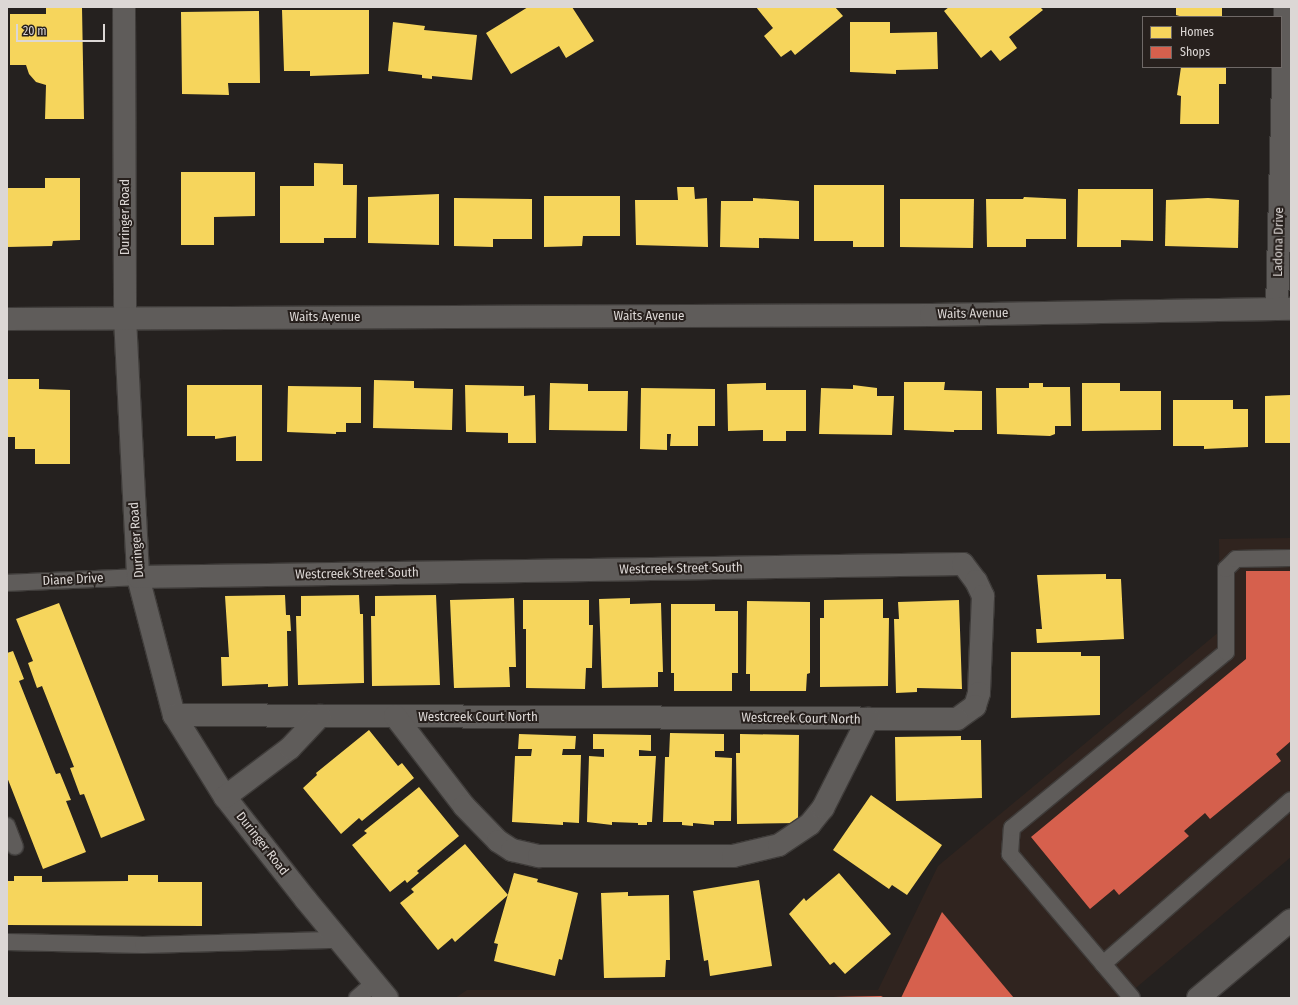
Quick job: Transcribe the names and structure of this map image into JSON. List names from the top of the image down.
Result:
{
  "streets": {
    "street": [
      "Duringer Road",
      "Ladona Drive",
      "Waits Avenue",
      "Westcreek Street South",
      "Westcreek Court North"
    ],
    "lane": ["Diane Drive"]
  },
  "crossings": [
    ["Duringer Road", "Waits Avenue"],
    ["Duringer Road", "Westcreek Street South"],
    ["Duringer Road", "Diane Drive"],
    ["Duringer Road", "Westcreek Court North"],
    ["Ladona Drive", "Waits Avenue"],
    ["Westcreek Street South", "Diane Drive"],
    ["Westcreek Street South", "Westcreek Court North"]
  ],
  "legend": ["Homes", "Shops"],
  "scale_bar": "20 m"
}
